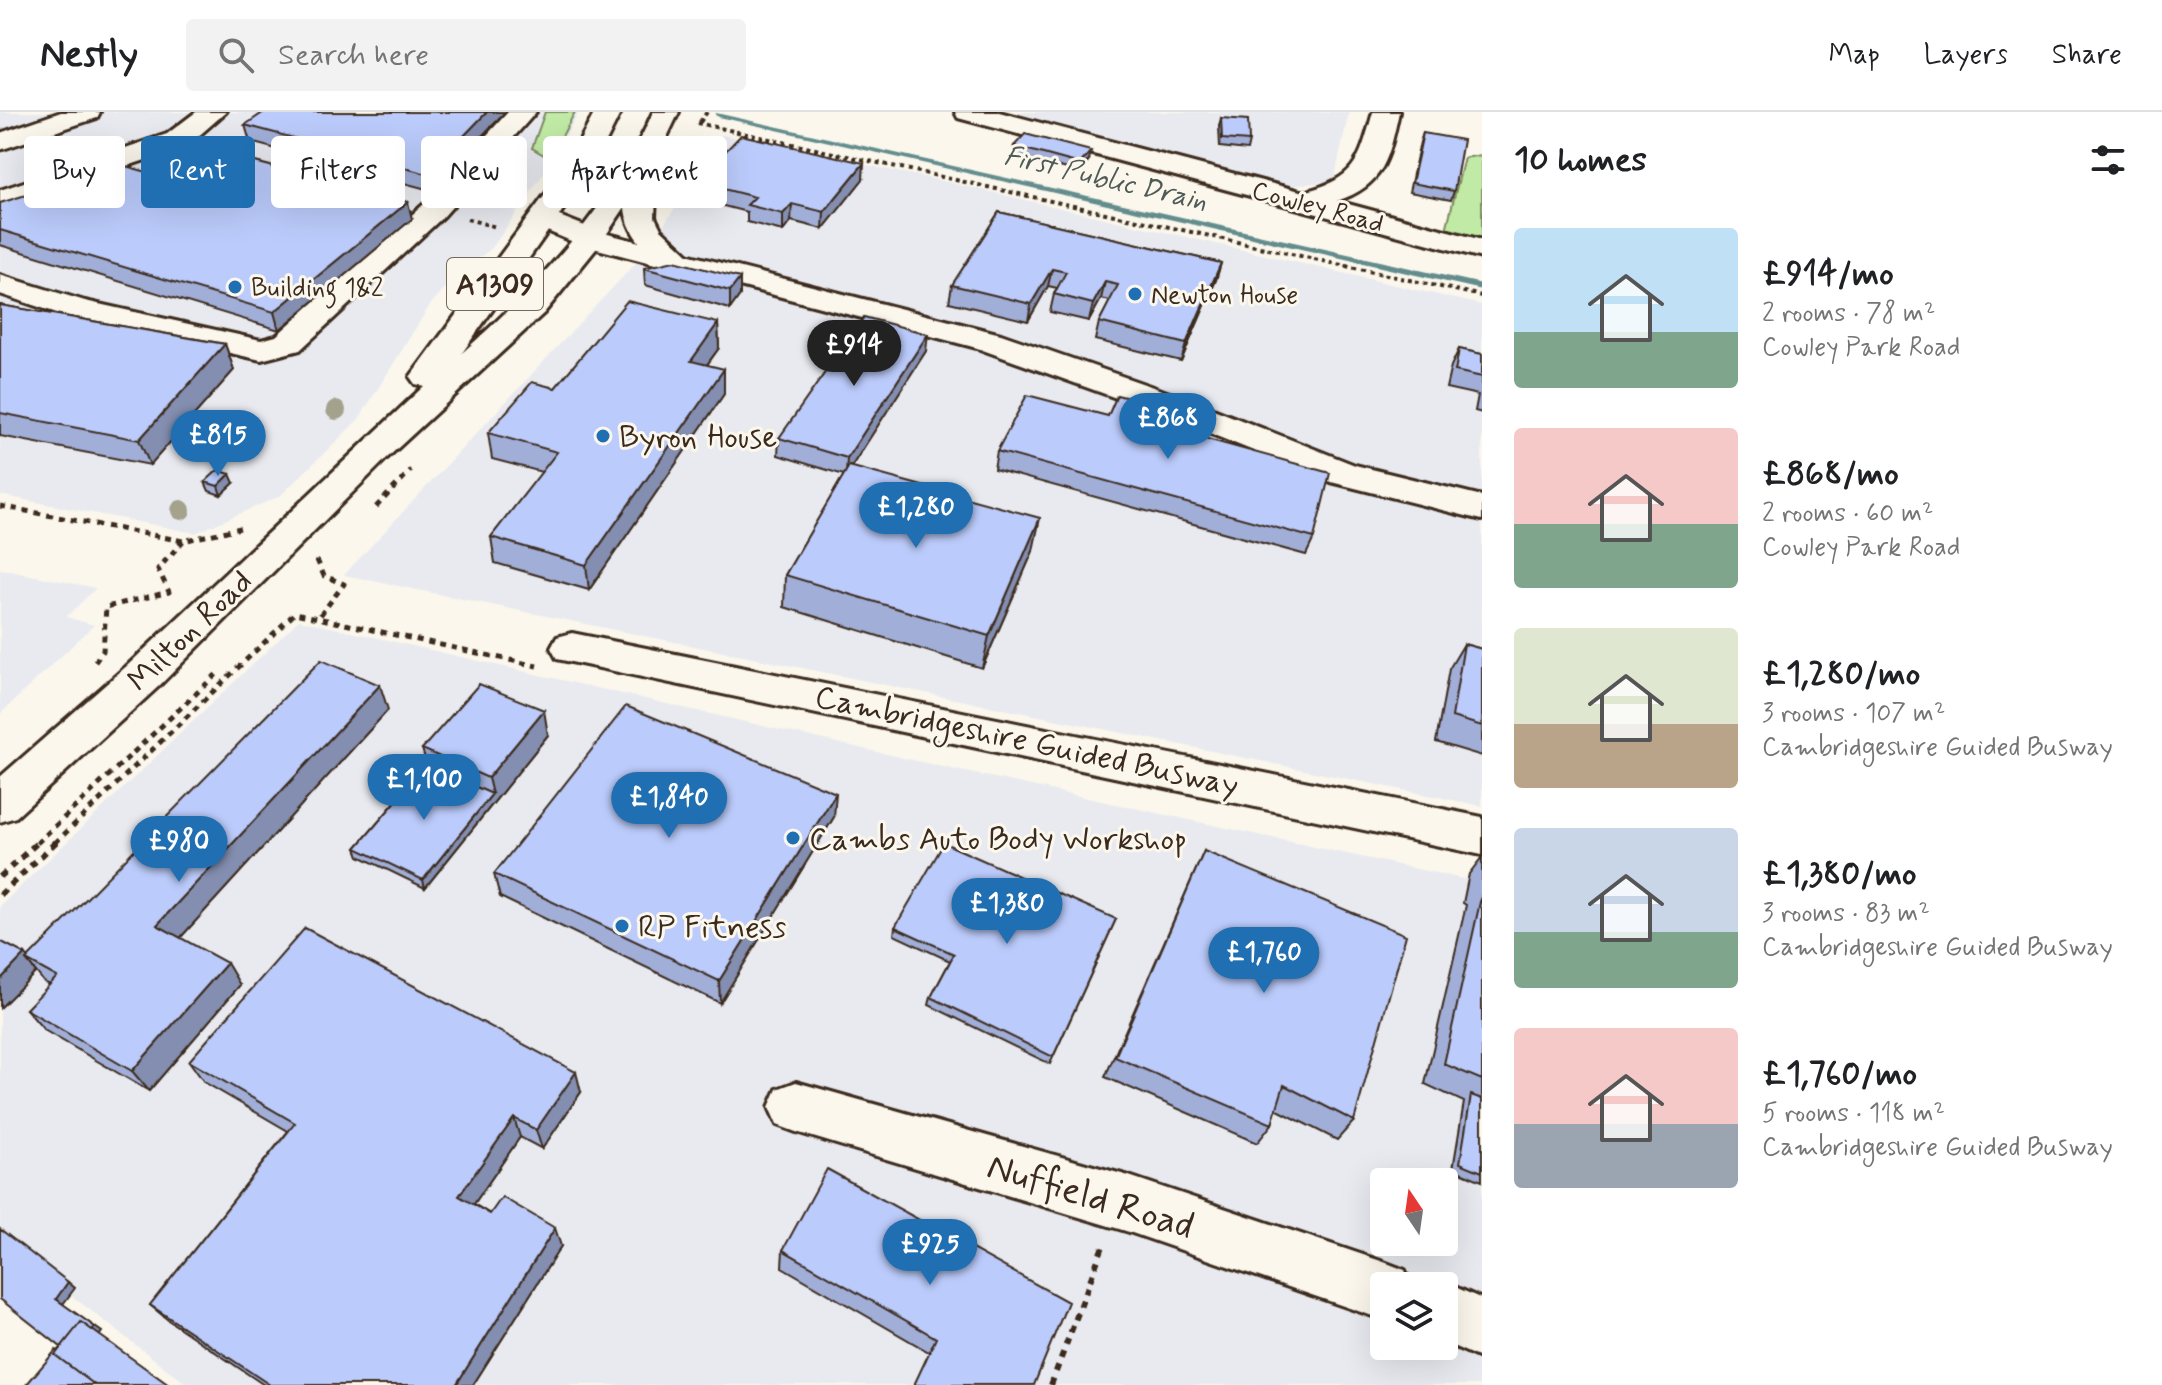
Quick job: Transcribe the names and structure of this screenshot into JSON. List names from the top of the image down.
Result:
{
  "streets": {
    "street": [
      "Cowley Road",
      "A1309",
      "Milton Road",
      "Cambridgeshire Guided Busway",
      "Nuffield Road"
    ]
  },
  "crossings": [
    ["A1309", "Milton Road"]
  ],
  "water": ["First Public Drain"],
  "places": [
    "Building 1&2",
    "Newton House",
    "Byron House",
    "Cambs Auto Body Workshop",
    "RP Fitness"
  ],
  "north": "top",
  "page": {
    "header": "Nestly",
    "search": "Search here",
    "nav": ["Map", "Layers", "Share"],
    "heading": "10 homes",
    "chip": [
      "Buy",
      "Rent",
      "Filters",
      "New",
      "Apartment"
    ],
    "list": [
      {
        "name": "£914/mo",
        "note": "2 rooms · 78 m² · Cowley Park Road"
      },
      {
        "name": "£868/mo",
        "note": "2 rooms · 60 m² · Cowley Park Road"
      },
      {
        "name": "£1,280/mo",
        "note": "3 rooms · 107 m² · Cambridgeshire Guided Busway"
      },
      {
        "name": "£1,380/mo",
        "note": "3 rooms · 83 m² · Cambridgeshire Guided Busway"
      },
      {
        "name": "£1,760/mo",
        "note": "5 rooms · 118 m² · Cambridgeshire Guided Busway"
      }
    ],
    "price": [
      "£914",
      "£868",
      "£815",
      "£1,280",
      "£1,100",
      "£1,840",
      "£980",
      "£1,380",
      "£1,760",
      "£925"
    ]
  }
}
